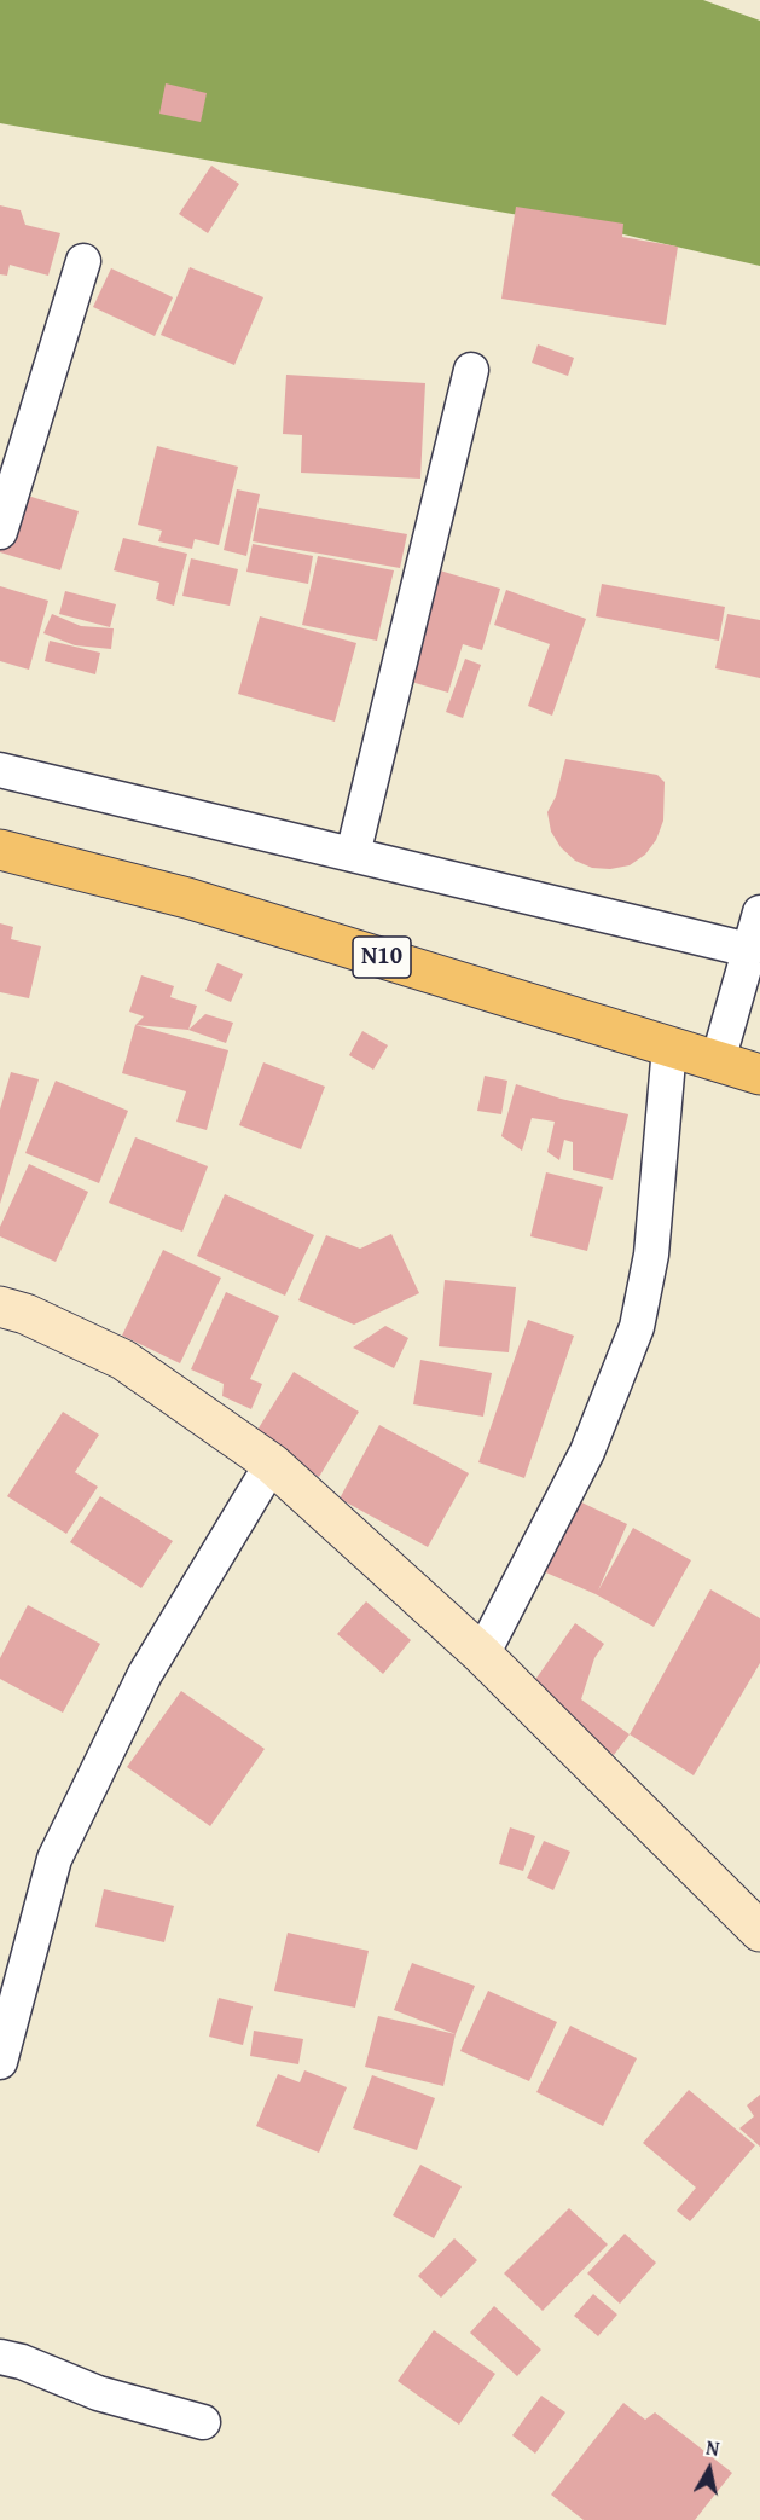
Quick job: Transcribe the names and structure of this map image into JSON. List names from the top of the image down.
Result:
{
  "streets": {
    "highway": ["N10"]
  },
  "north": "top"
}
